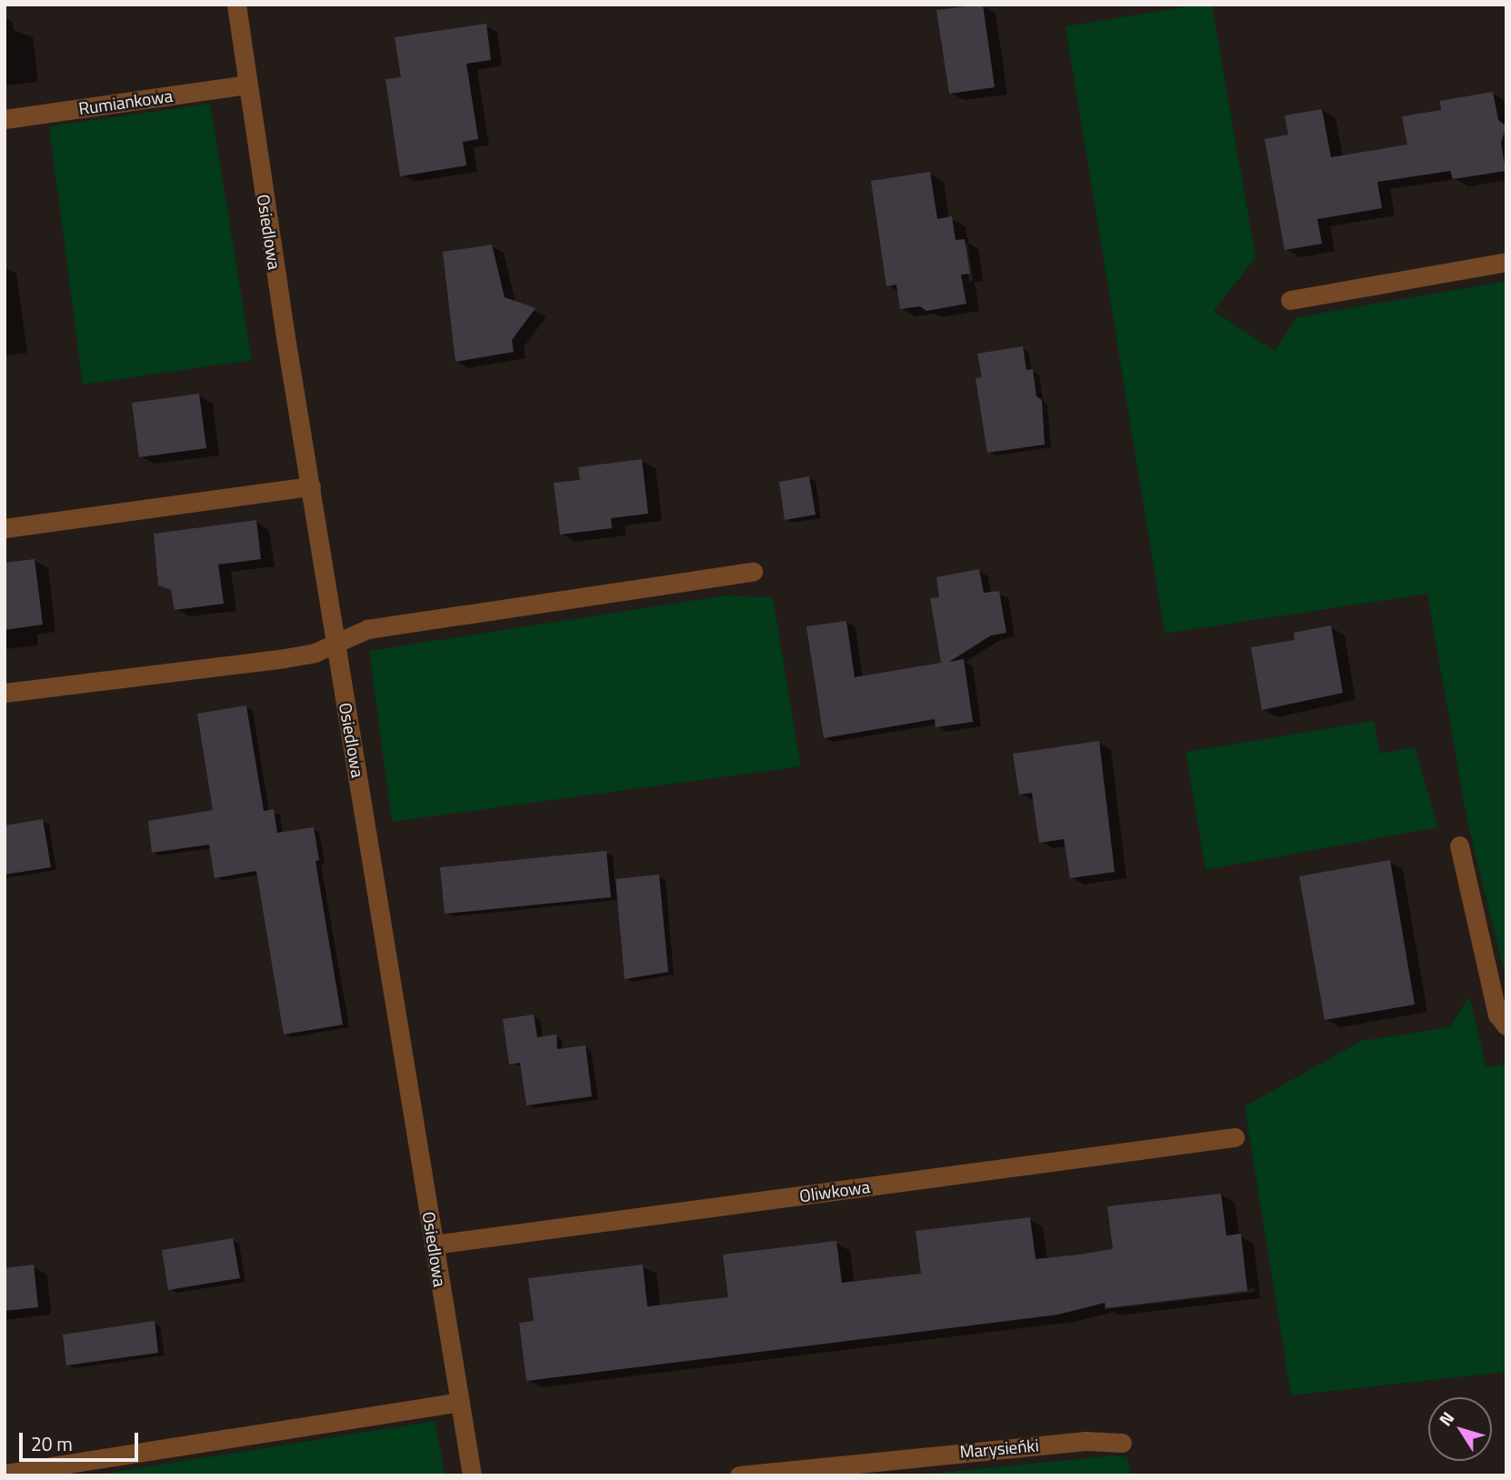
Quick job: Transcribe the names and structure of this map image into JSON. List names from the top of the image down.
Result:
{
  "streets": {
    "street": [
      "Rumiankowa",
      "Osiedlowa",
      "Oliwkowa",
      "Marysieńki"
    ]
  },
  "crossings": [
    ["Rumiankowa", "Osiedlowa"],
    ["Osiedlowa", "Oliwkowa"]
  ],
  "scale_bar": "20 m",
  "north": "top left"
}
